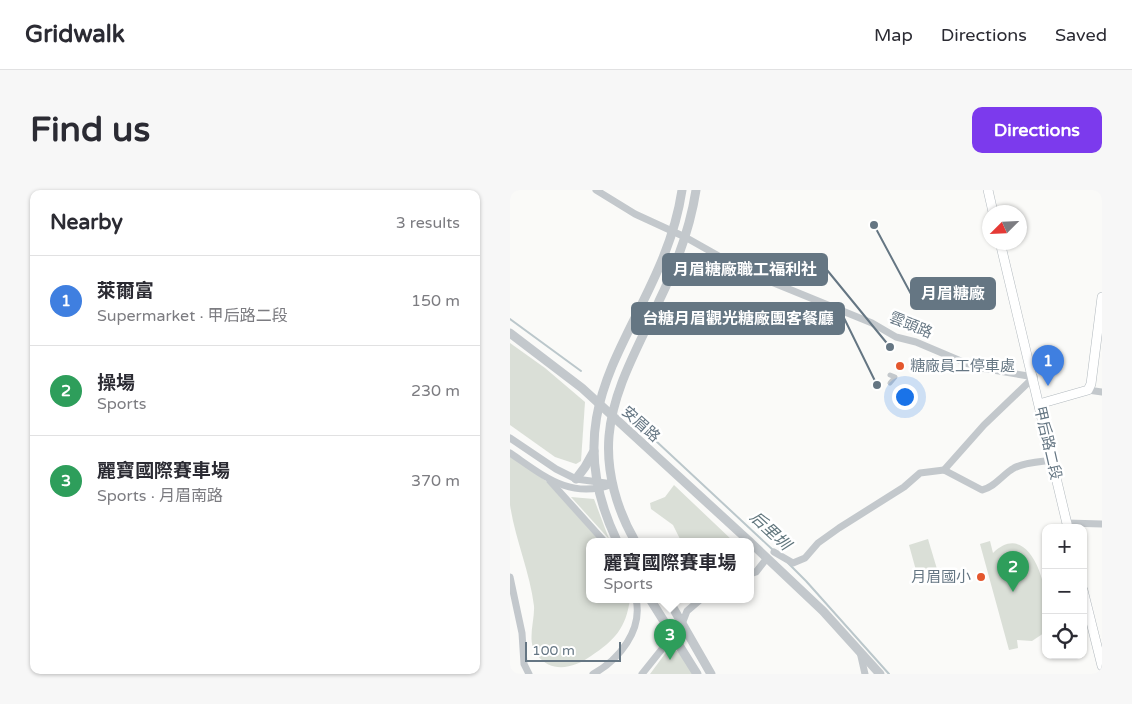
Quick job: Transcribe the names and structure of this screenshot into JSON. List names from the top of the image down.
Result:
{
  "streets": {
    "main road": ["甲后路二段"],
    "street": ["雲頭路", "安眉路"]
  },
  "crossings": [
    ["雲頭路", "甲后路二段"]
  ],
  "water": ["后里圳"],
  "places": [
    "月眉糖廠",
    "月眉糖廠職工福利社",
    "糖廠員工停車處",
    "台糖月眉觀光糖廠團客餐廳",
    "月眉國小"
  ],
  "scale_bar": "100 m",
  "north": "bottom left",
  "page": {
    "header": "Gridwalk",
    "nav": ["Map", "Directions", "Saved"],
    "buttons": "Directions",
    "title": "Find us",
    "heading": ["Nearby", "3 results"],
    "list": [
      {
        "mark": "1",
        "name": "萊爾富",
        "note": "Supermarket · 甲后路二段",
        "value": "150 m"
      },
      {
        "mark": "2",
        "name": "操場",
        "note": "Sports",
        "value": "230 m"
      },
      {
        "mark": "3",
        "name": "麗寶國際賽車場",
        "note": "Sports · 月眉南路",
        "value": "370 m"
      }
    ],
    "pins": ["1", "2", "3"],
    "map_buttons": ["+", "−"],
    "popup": ["麗寶國際賽車場", "Sports"],
    "scale": "100 m"
  }
}
